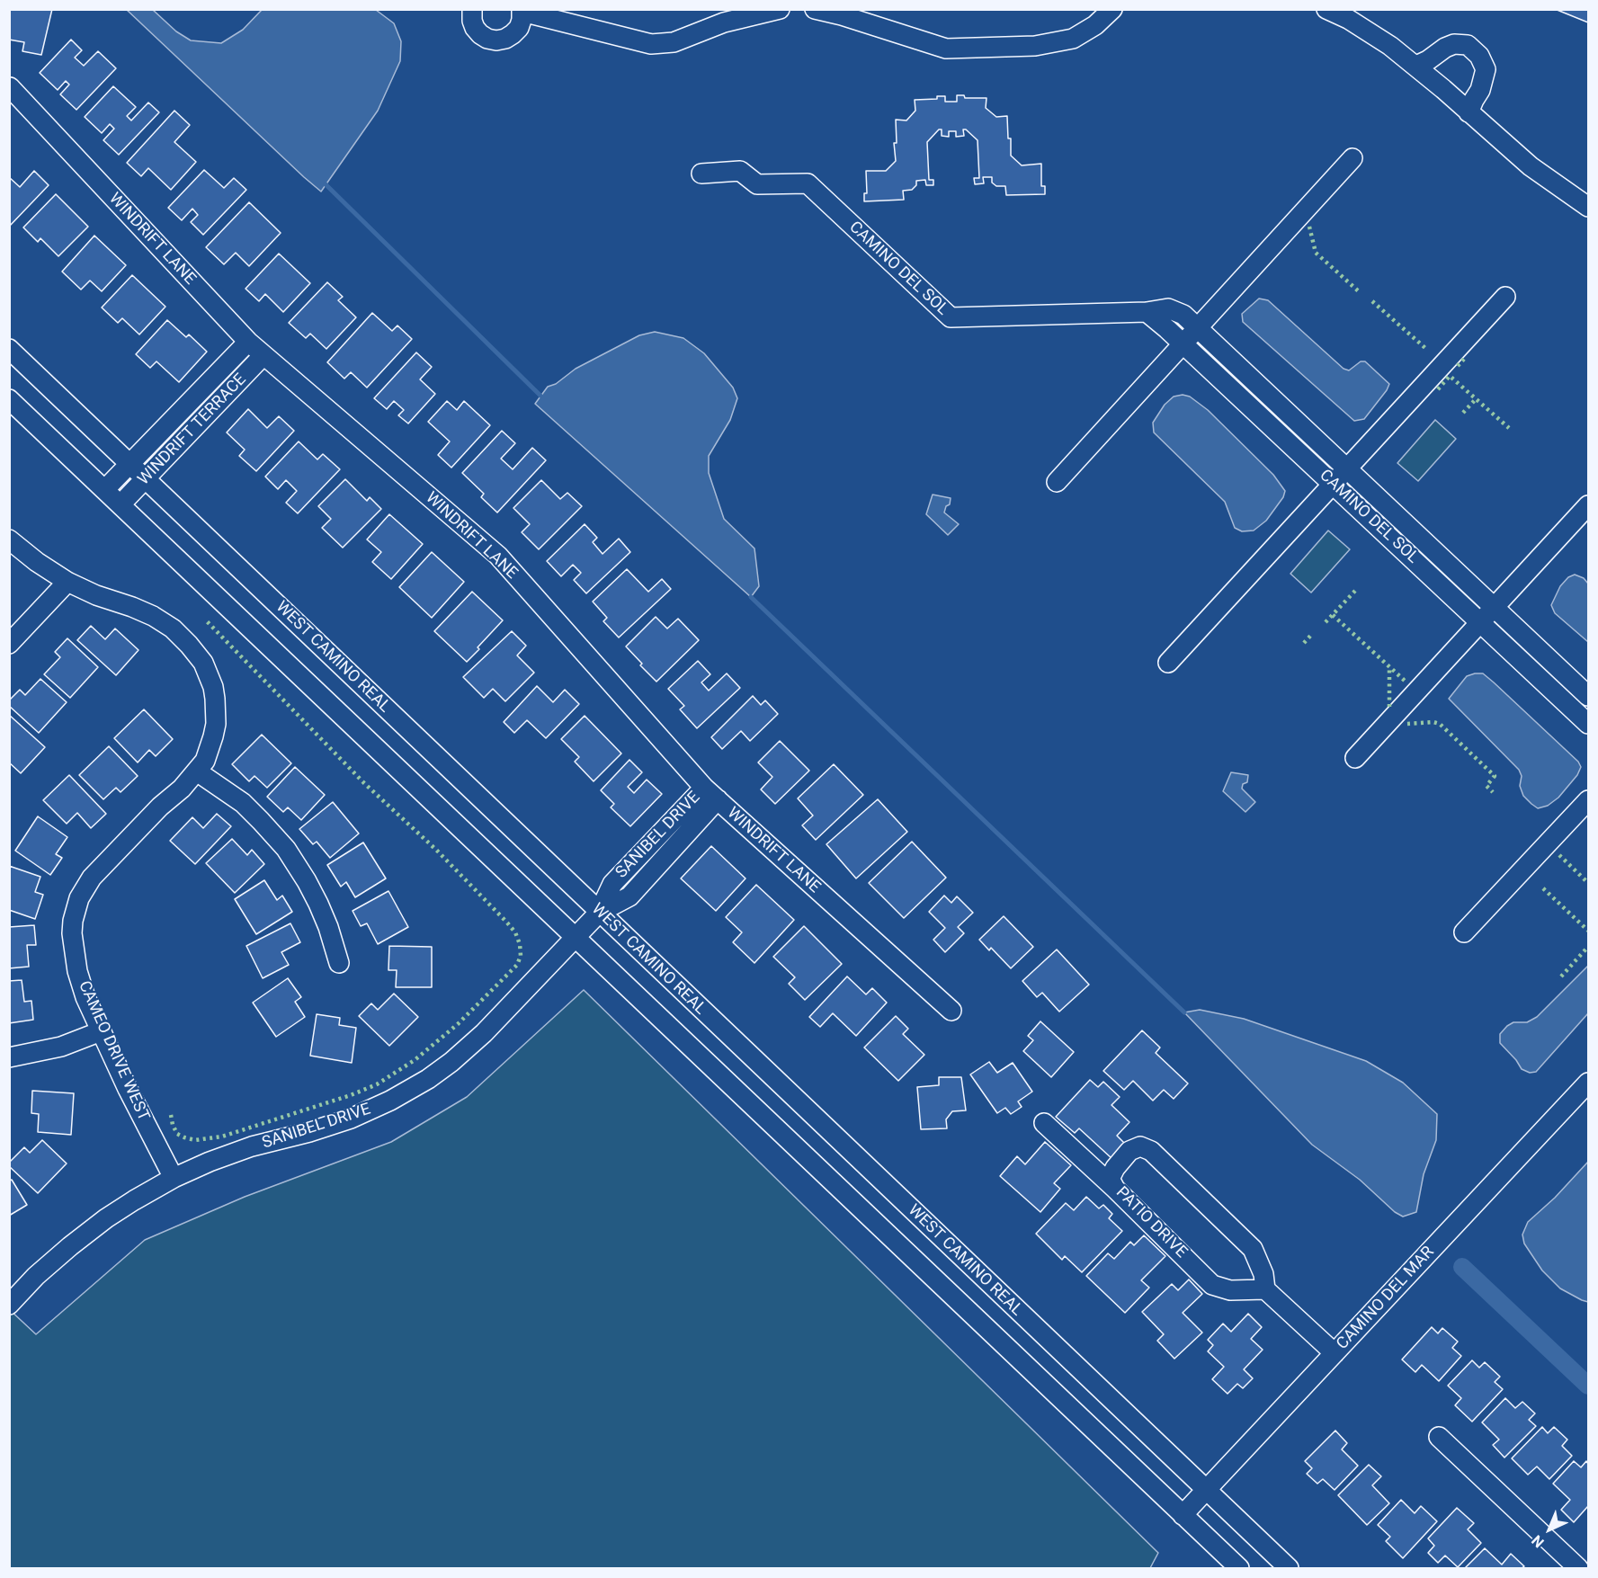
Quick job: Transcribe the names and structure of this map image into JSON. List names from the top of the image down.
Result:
{
  "streets": {
    "street": [
      "WINDRIFT LANE",
      "CAMINO DEL SOL",
      "WINDRIFT TERRACE",
      "WEST CAMINO REAL",
      "SANIBEL DRIVE",
      "CAMEO DRIVE WEST",
      "PATIO DRIVE",
      "CAMINO DEL MAR"
    ]
  },
  "crossings": [
    ["WINDRIFT LANE", "WINDRIFT TERRACE"],
    ["WINDRIFT LANE", "SANIBEL DRIVE"],
    ["WINDRIFT TERRACE", "WEST CAMINO REAL"],
    ["WEST CAMINO REAL", "SANIBEL DRIVE"],
    ["WEST CAMINO REAL", "CAMINO DEL MAR"],
    ["SANIBEL DRIVE", "CAMEO DRIVE WEST"]
  ],
  "north": "bottom left"
}
